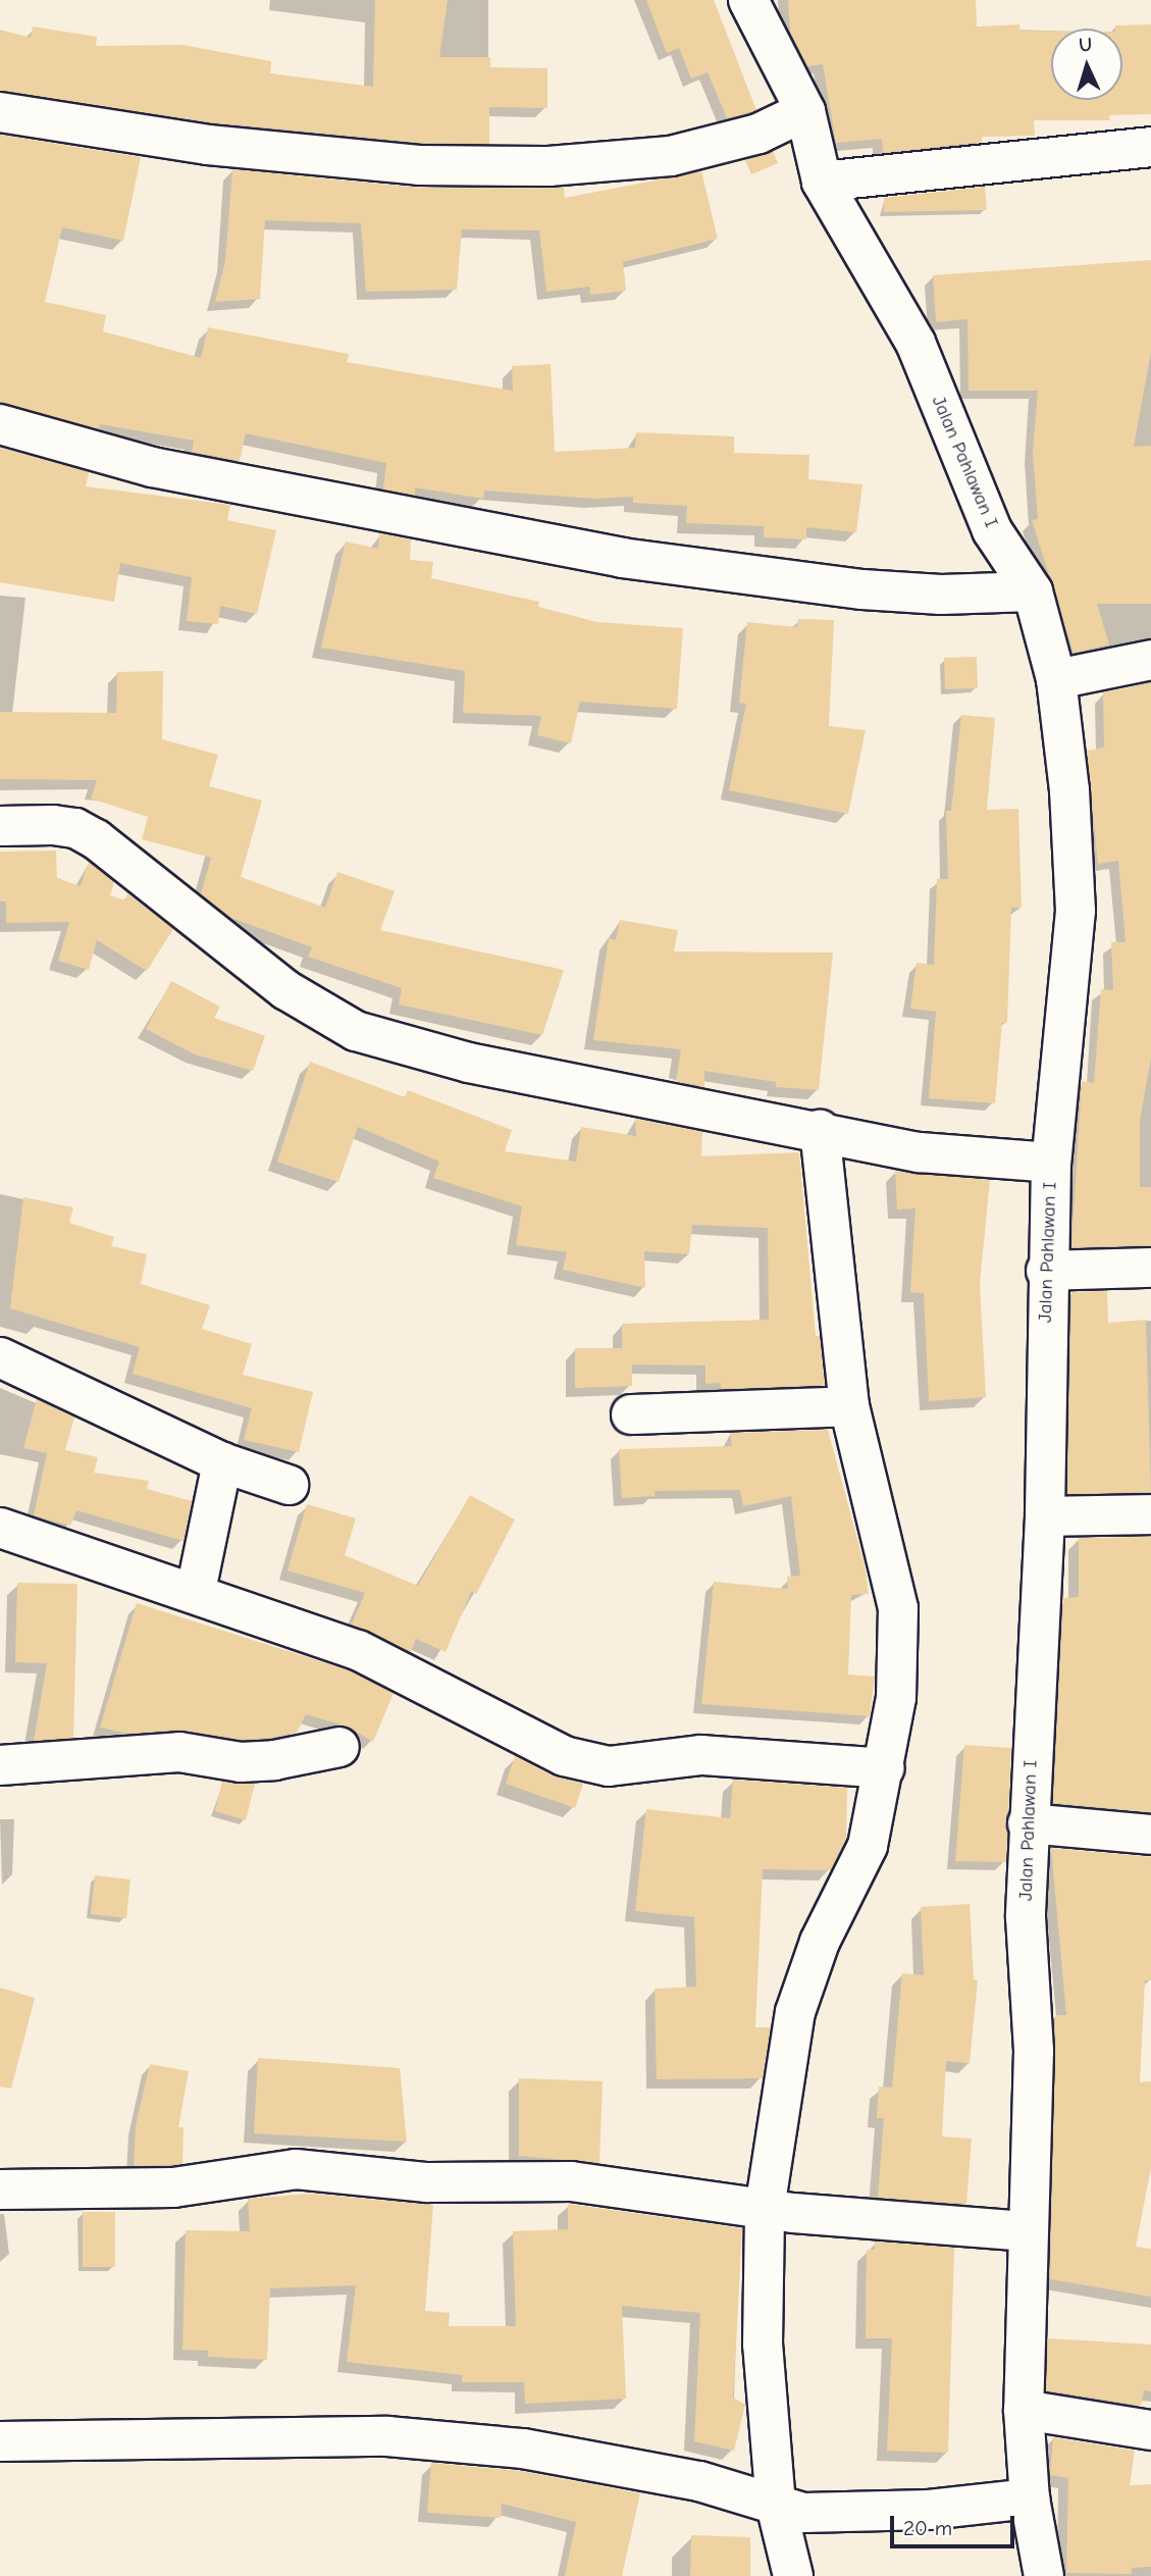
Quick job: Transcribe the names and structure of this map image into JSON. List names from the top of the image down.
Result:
{
  "streets": {
    "street": ["Jalan Pahlawan I"]
  },
  "scale_bar": "20 m",
  "north": "top"
}
